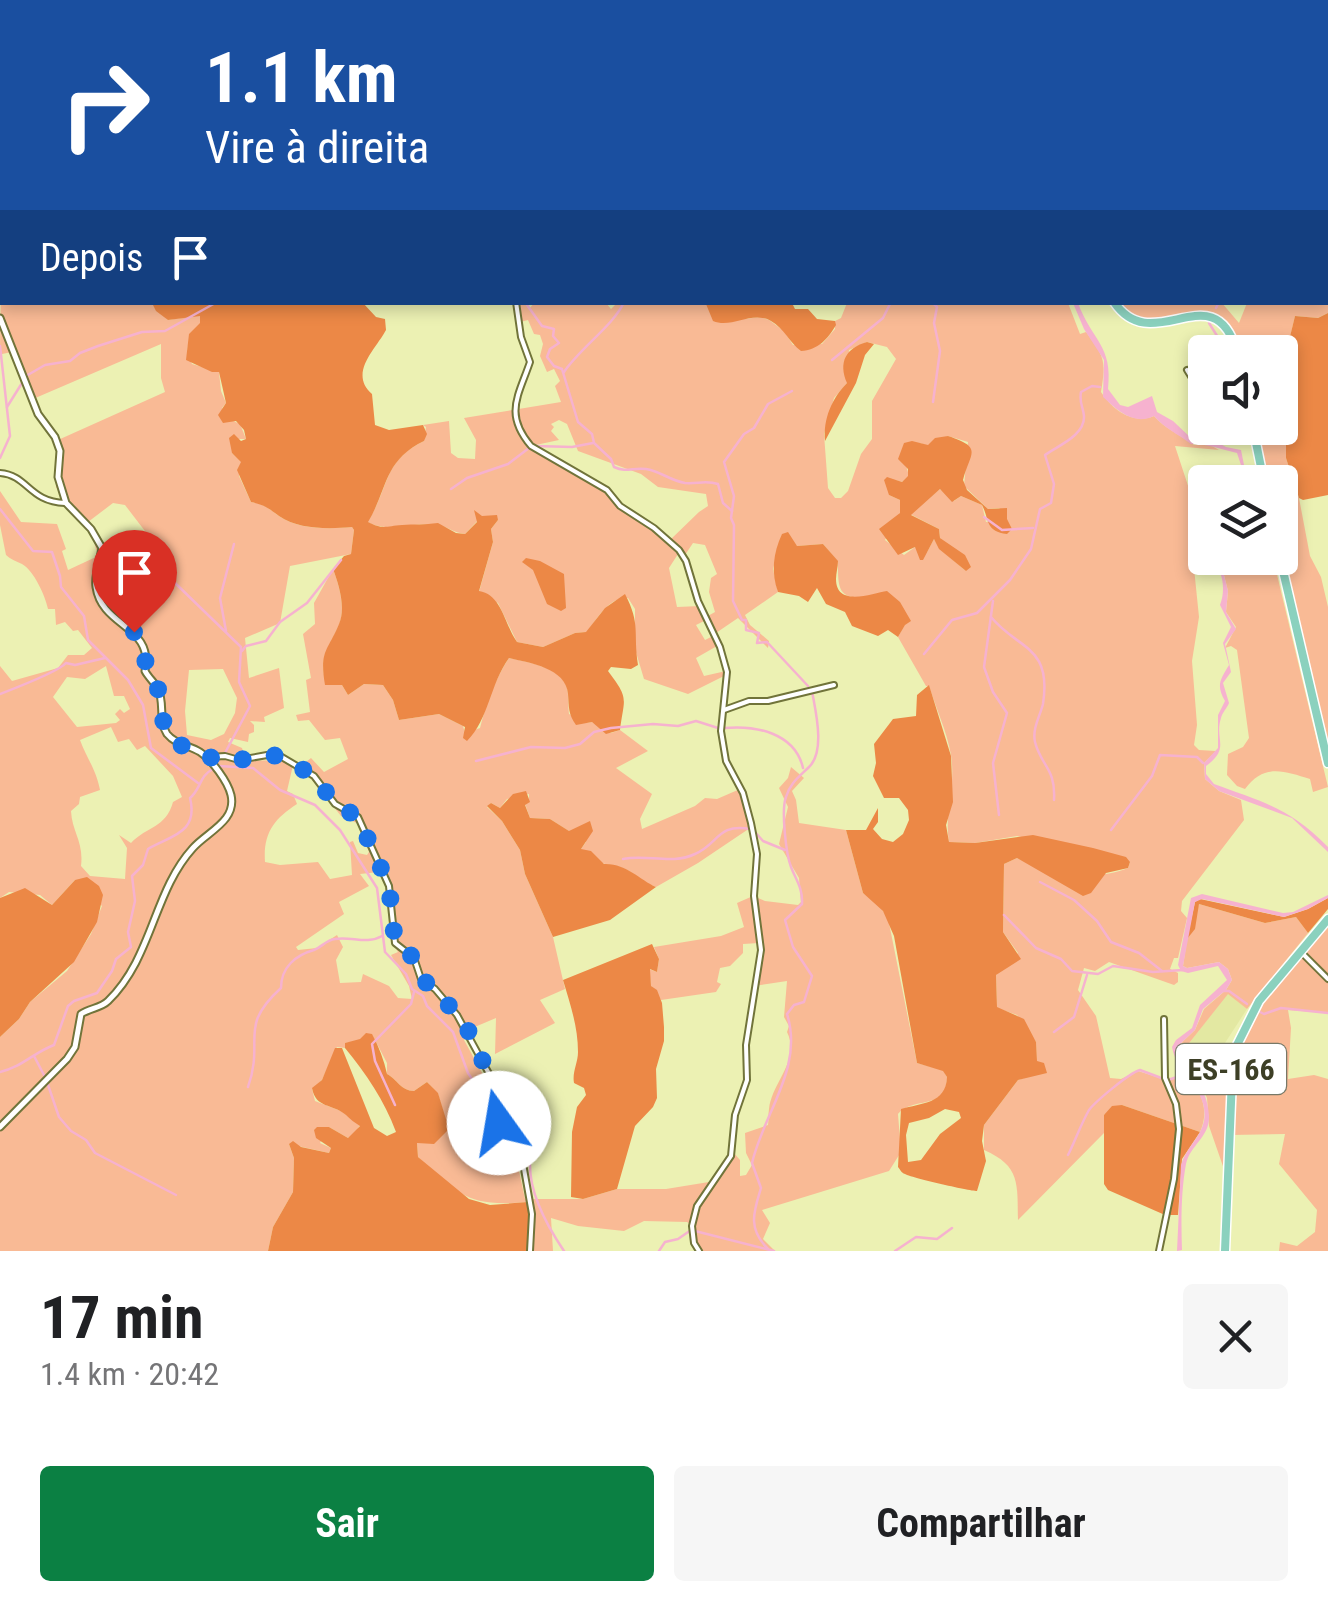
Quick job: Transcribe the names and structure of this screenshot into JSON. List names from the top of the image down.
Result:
{
  "streets": {
    "main road": ["ES-166"]
  },
  "page": {
    "turn": ["1.1 km", "Vire à direita"],
    "then": "Depois",
    "heading": ["17 min", "1.4 km · 20:42"],
    "buttons": ["Sair", "Compartilhar"]
  }
}
